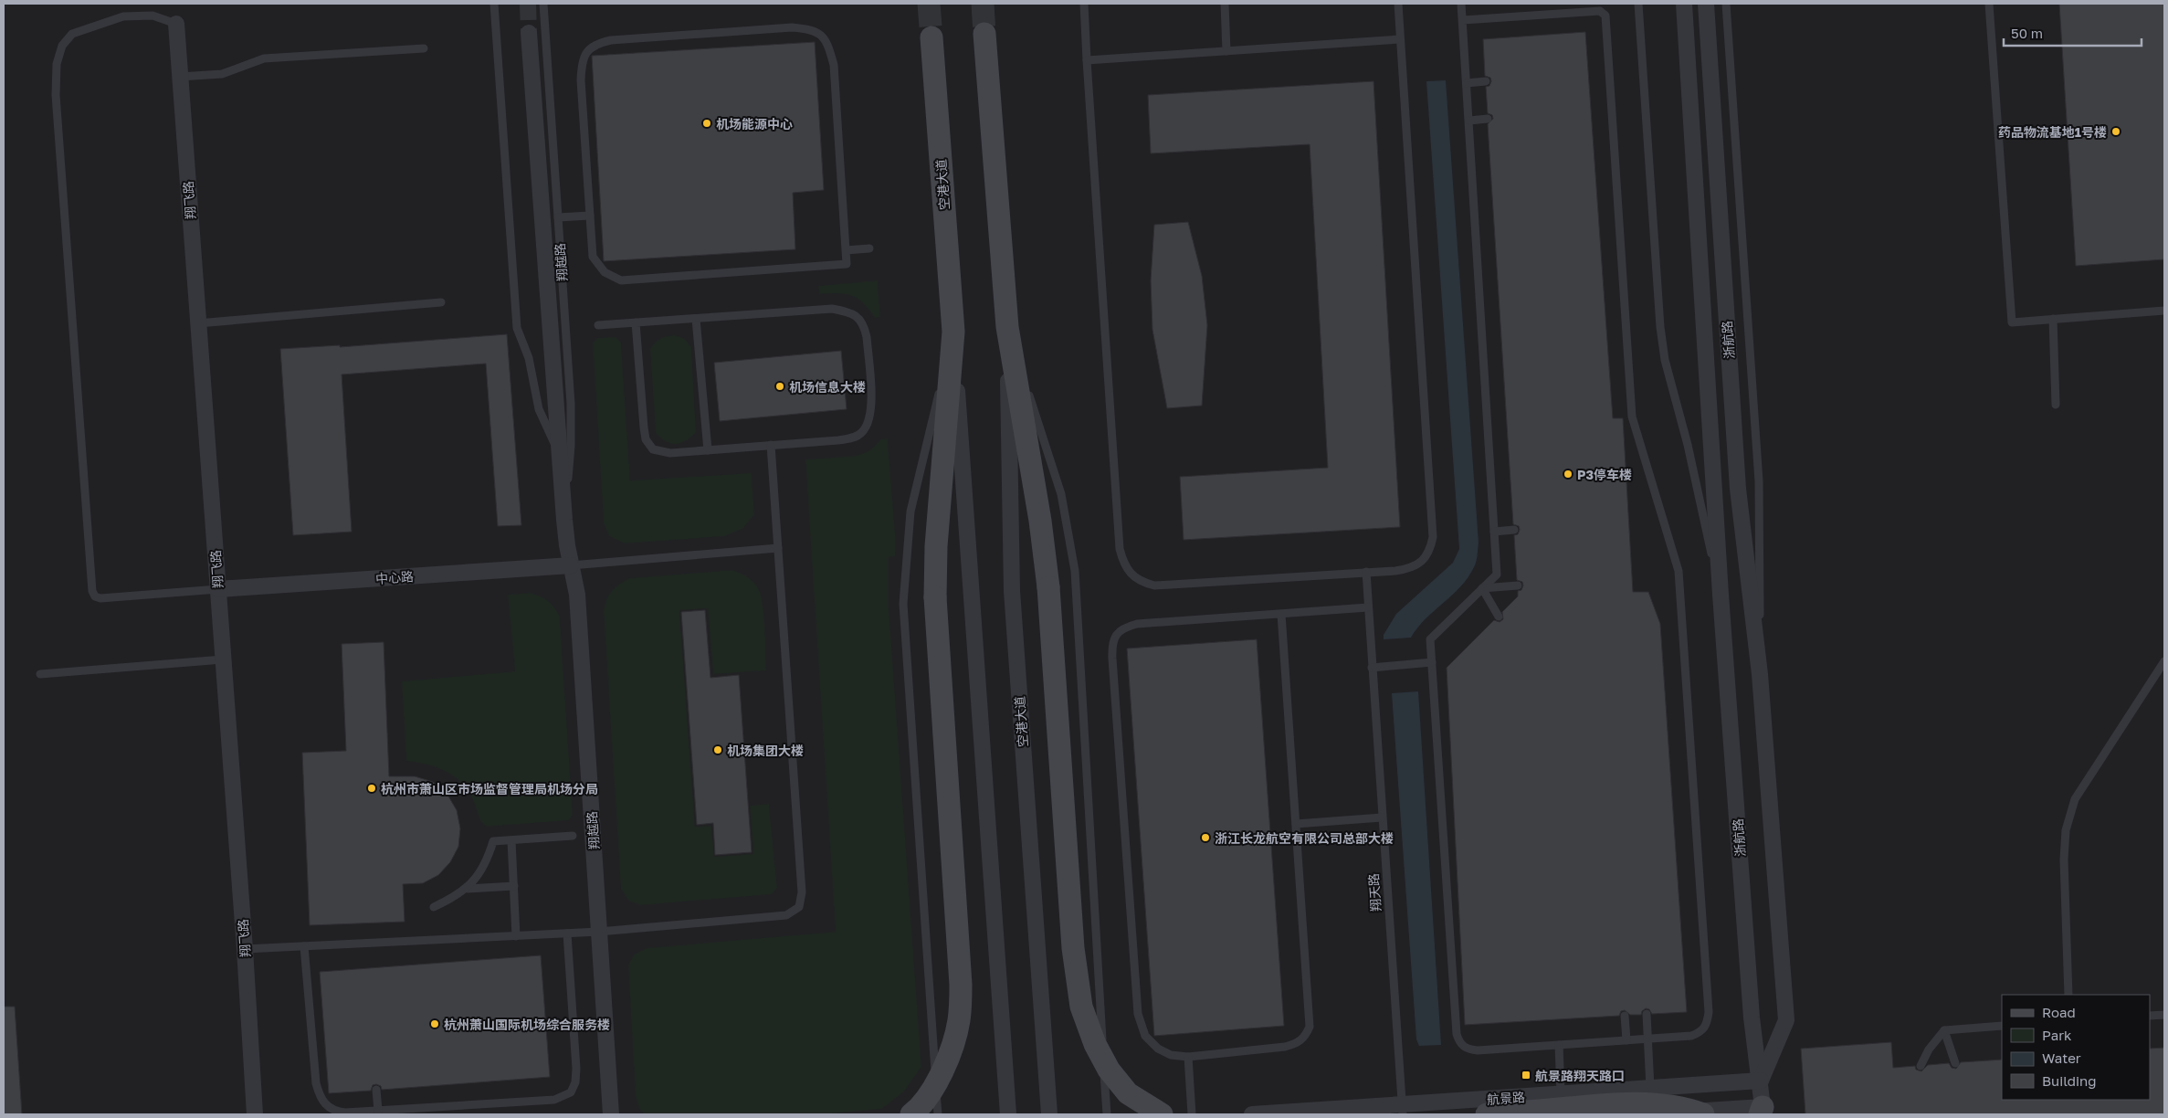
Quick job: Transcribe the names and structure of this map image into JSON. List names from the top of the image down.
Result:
{
  "streets": {
    "main road": ["空港大道"],
    "street": [
      "翔飞路",
      "翔越路",
      "浙航路",
      "中心路",
      "航景路"
    ],
    "lane": ["翔天路"]
  },
  "crossings": [
    ["翔飞路", "中心路"],
    ["翔越路", "中心路"],
    ["浙航路", "航景路"],
    ["翔天路", "航景路"]
  ],
  "places": {
    "other": [
      "机场能源中心",
      "药品物流基地1号楼",
      "机场信息大楼",
      "P3停车楼",
      "机场集团大楼",
      "杭州市萧山区市场监督管理局机场分局",
      "浙江长龙航空有限公司总部大楼",
      "杭州萧山国际机场综合服务楼"
    ],
    "transit": ["航景路翔天路口"]
  },
  "legend": [
    "Road",
    "Park",
    "Water",
    "Building"
  ],
  "scale_bar": "50 m"
}
